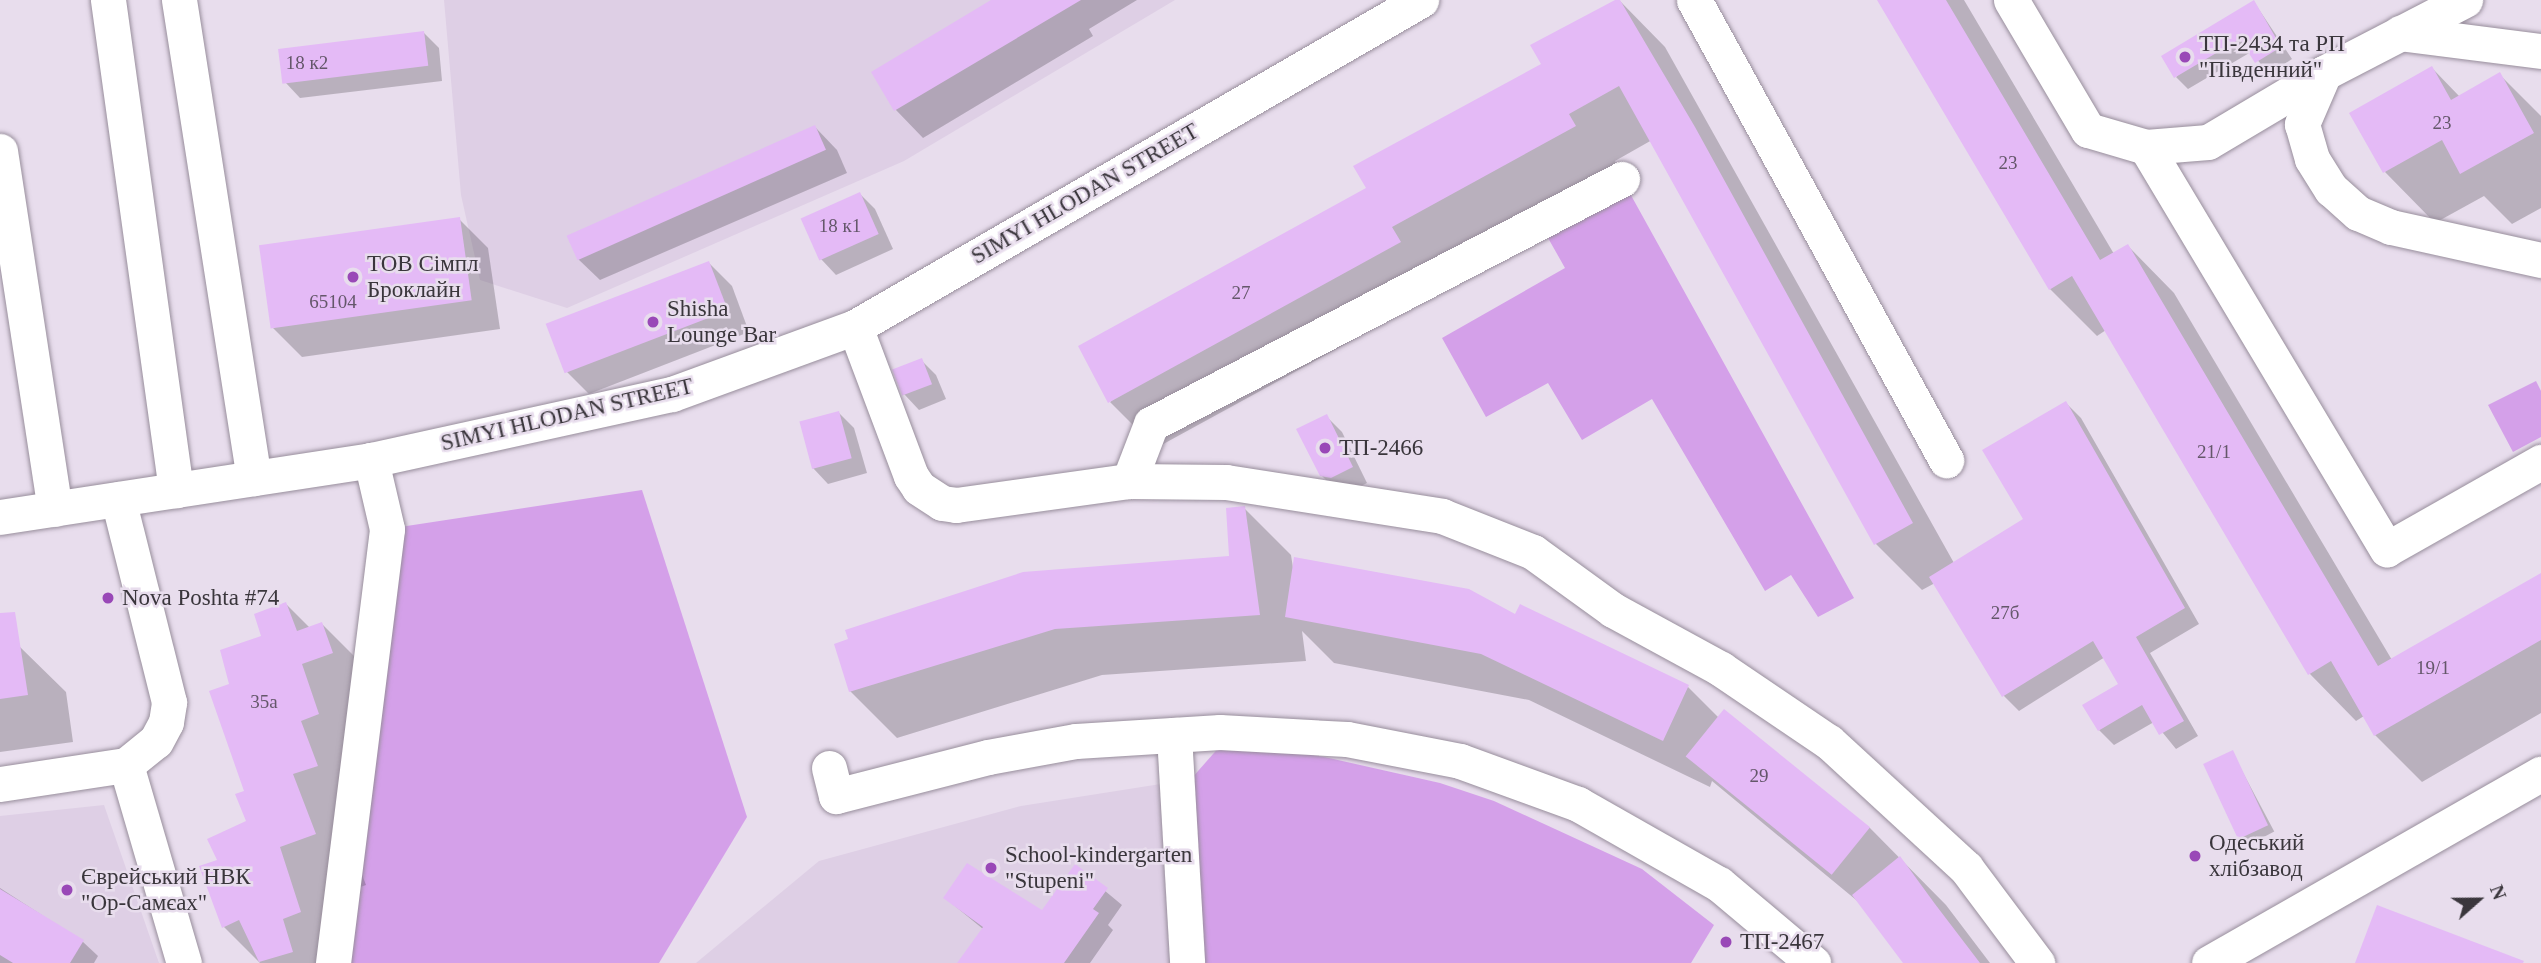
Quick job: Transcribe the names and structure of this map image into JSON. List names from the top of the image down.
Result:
{
  "streets": {
    "street": ["SIMYI HLODAN STREET"]
  },
  "places": [
    "ТП-2434 та РП \"Південний\"",
    "ТОВ Сімпл Броклайн",
    "Shisha Lounge Bar",
    "ТП-2466",
    "Nova Poshta #74",
    "Одеський хлібзавод",
    "School-kindergarten \"Stupeni\"",
    "Єврейський НВК \"Ор-Самєах\"",
    "ТП-2467"
  ],
  "house_numbers": [
    "18 к2",
    "23",
    "23",
    "18 к1",
    "27",
    "65104",
    "21/1",
    "27б",
    "19/1",
    "35а",
    "29"
  ],
  "north": "right"
}
